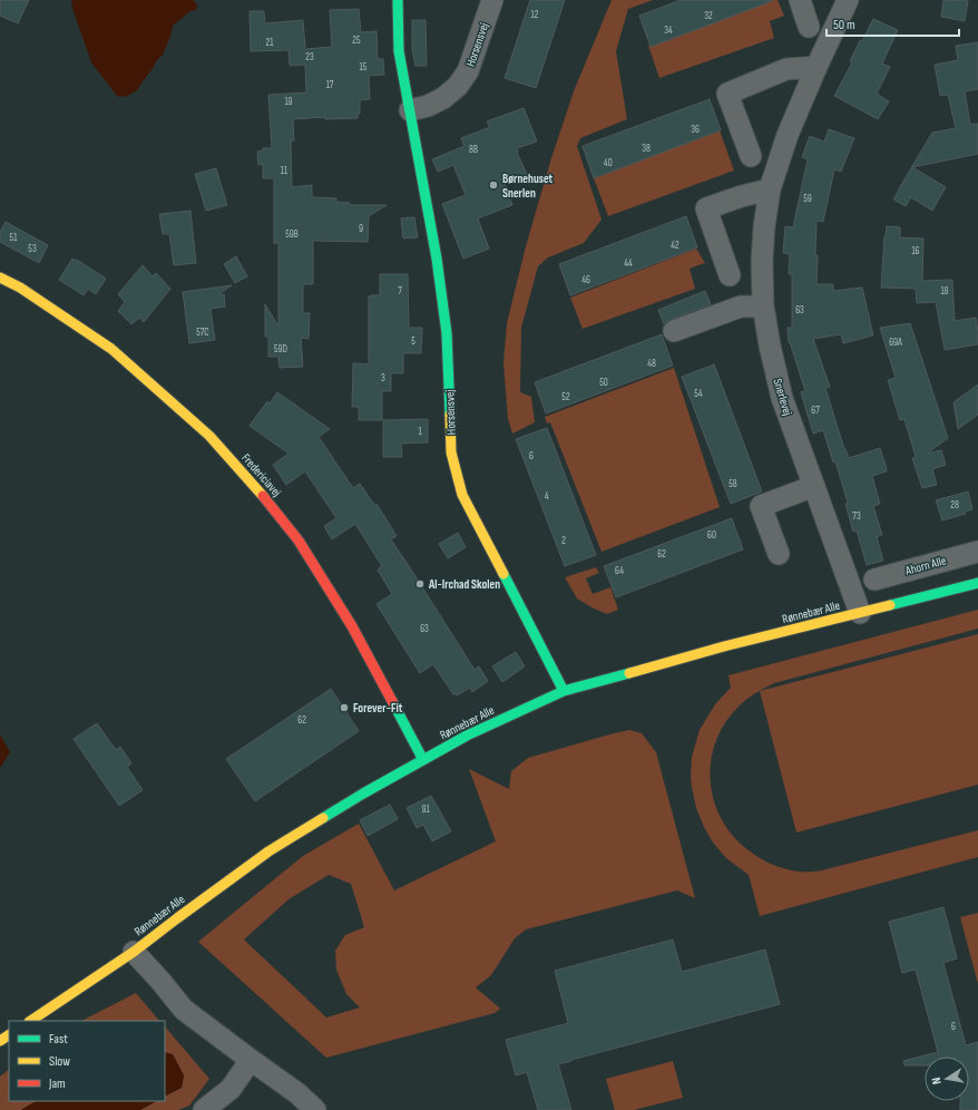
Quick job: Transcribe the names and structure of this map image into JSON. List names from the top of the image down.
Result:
{
  "streets": {
    "street": [
      "Horsensvej",
      "Snerlevej",
      "Fredericiavej",
      "Ahorn Alle",
      "Rønnebær Alle"
    ]
  },
  "crossings": [
    ["Horsensvej", "Rønnebær Alle"],
    ["Snerlevej", "Rønnebær Alle"],
    ["Fredericiavej", "Rønnebær Alle"]
  ],
  "places": ["Børnehuset Snerlen", "Al-Irchad Skolen", "Forever-Fit"],
  "house_numbers": [
    "12",
    "32",
    "34",
    "25",
    "21",
    "23",
    "15",
    "17",
    "19",
    "36",
    "38",
    "8B",
    "40",
    "11",
    "59",
    "9",
    "59B",
    "51",
    "42",
    "53",
    "16",
    "44",
    "46",
    "7",
    "18",
    "63",
    "57C",
    "5",
    "69A",
    "59D",
    "48",
    "3",
    "50",
    "54",
    "52",
    "67",
    "1",
    "6",
    "58",
    "4",
    "28",
    "73",
    "60",
    "2",
    "62",
    "64",
    "63",
    "62",
    "91",
    "6"
  ],
  "legend": ["Fast", "Slow", "Jam"],
  "scale_bar": "50 m",
  "north": "left"
}
